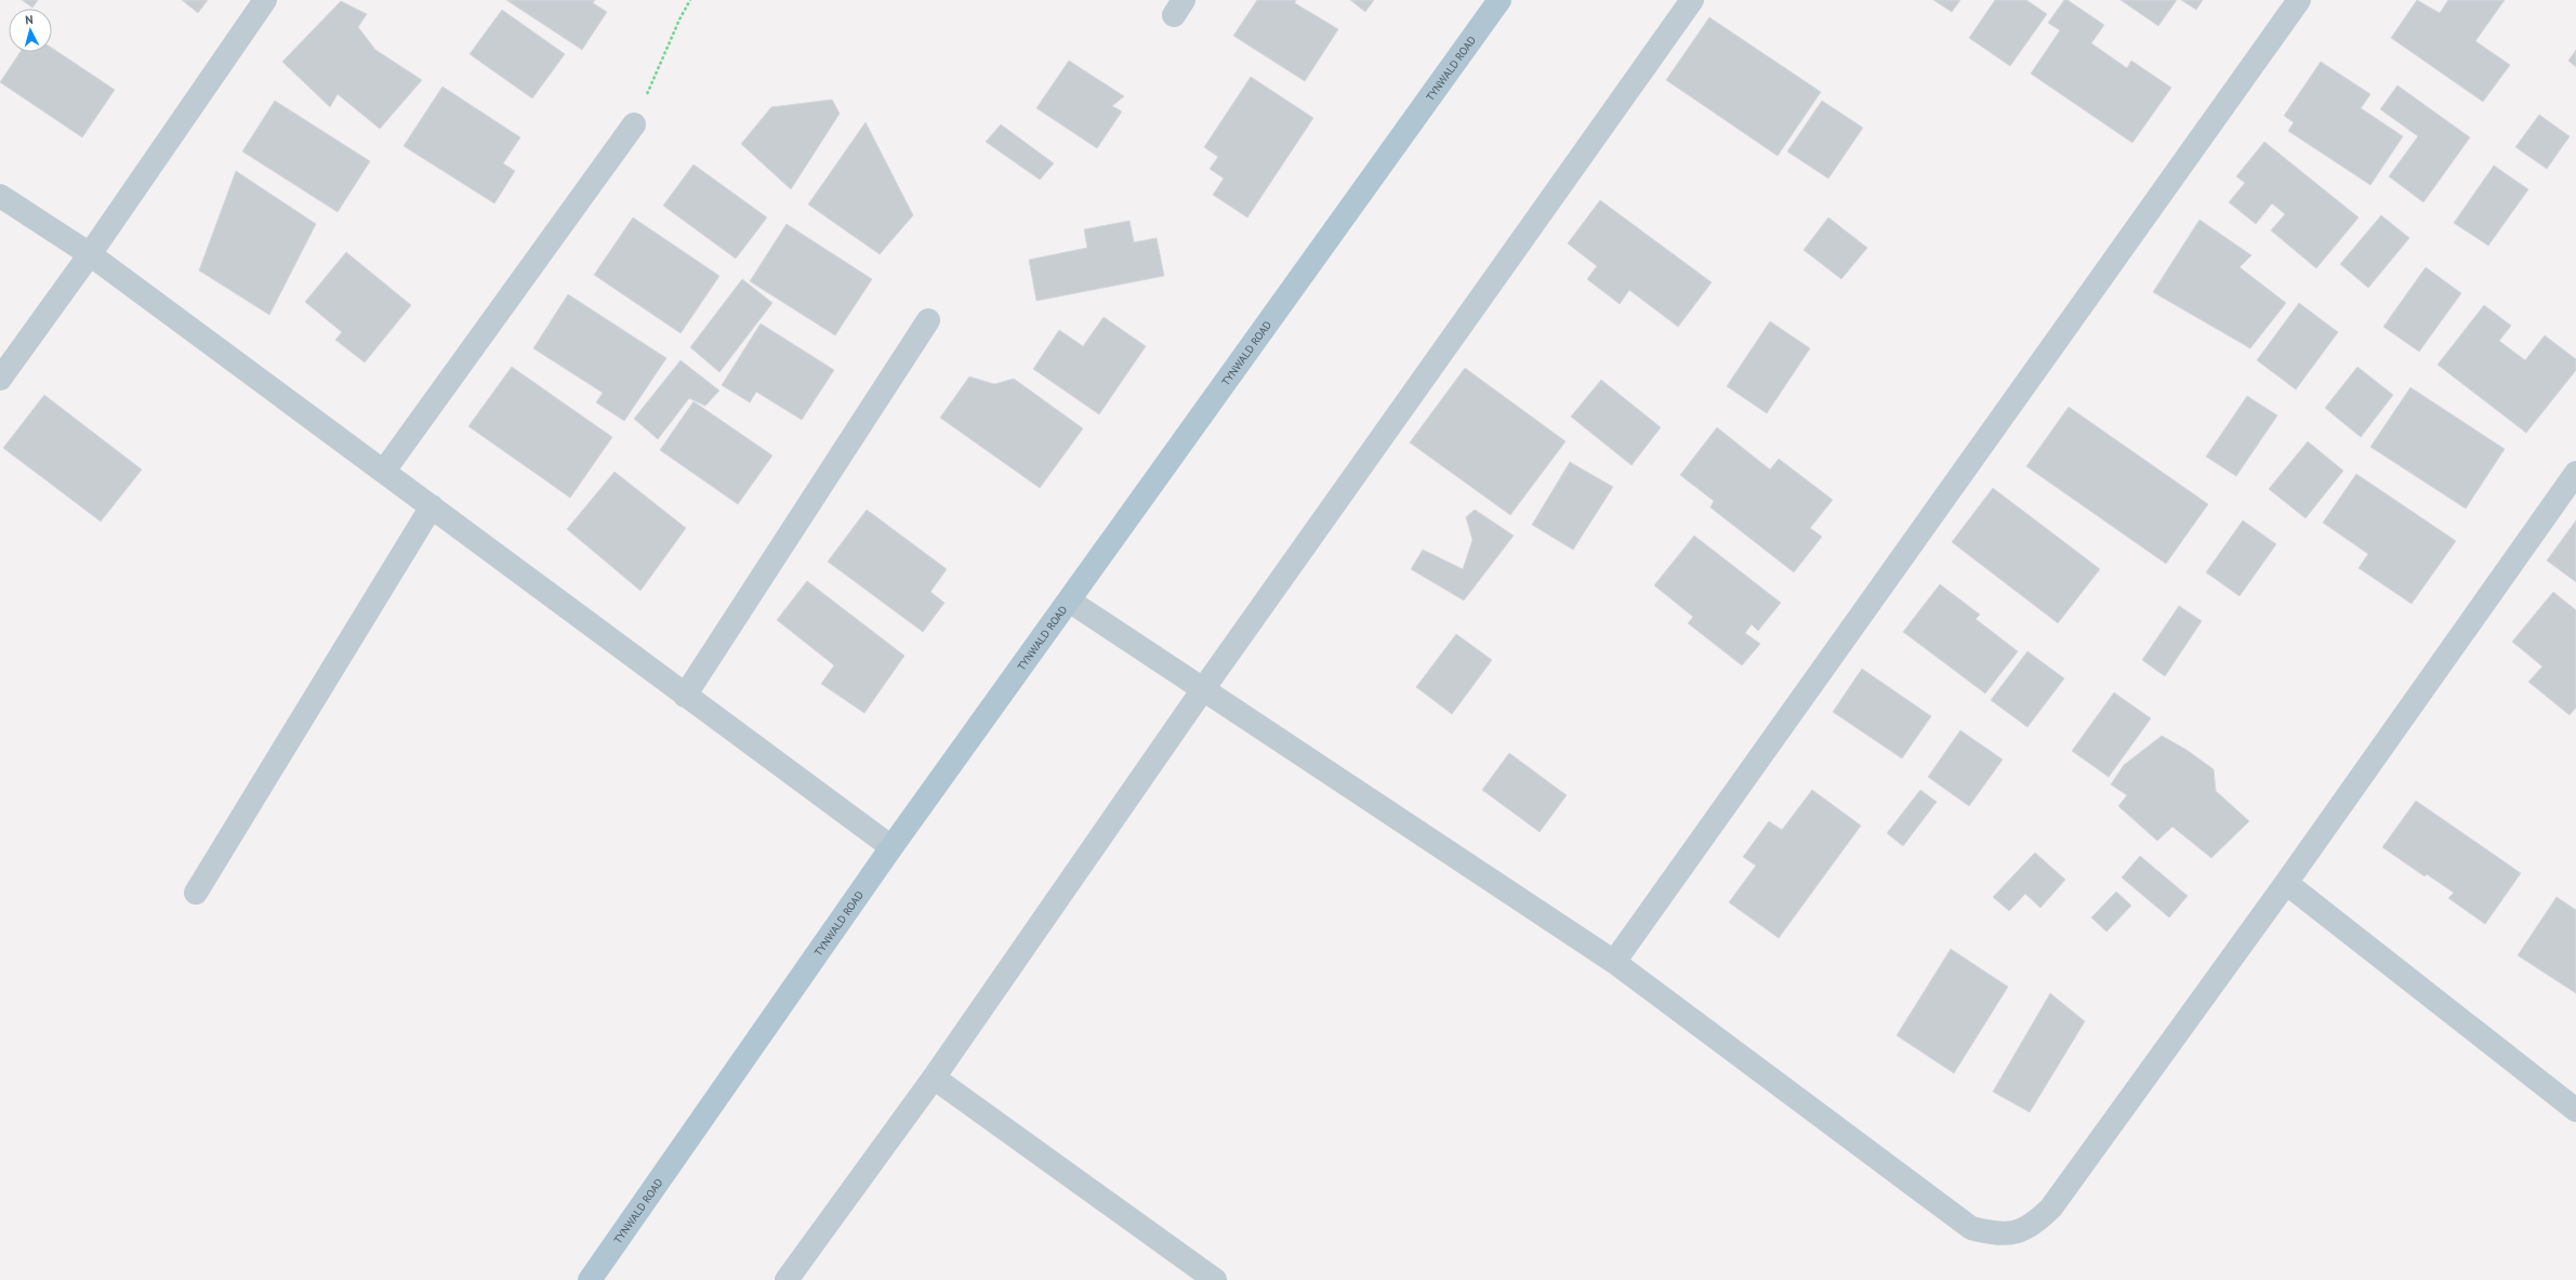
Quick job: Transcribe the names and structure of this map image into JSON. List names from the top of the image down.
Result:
{
  "streets": {
    "main road": ["TYNWALD ROAD"]
  },
  "north": "top"
}
